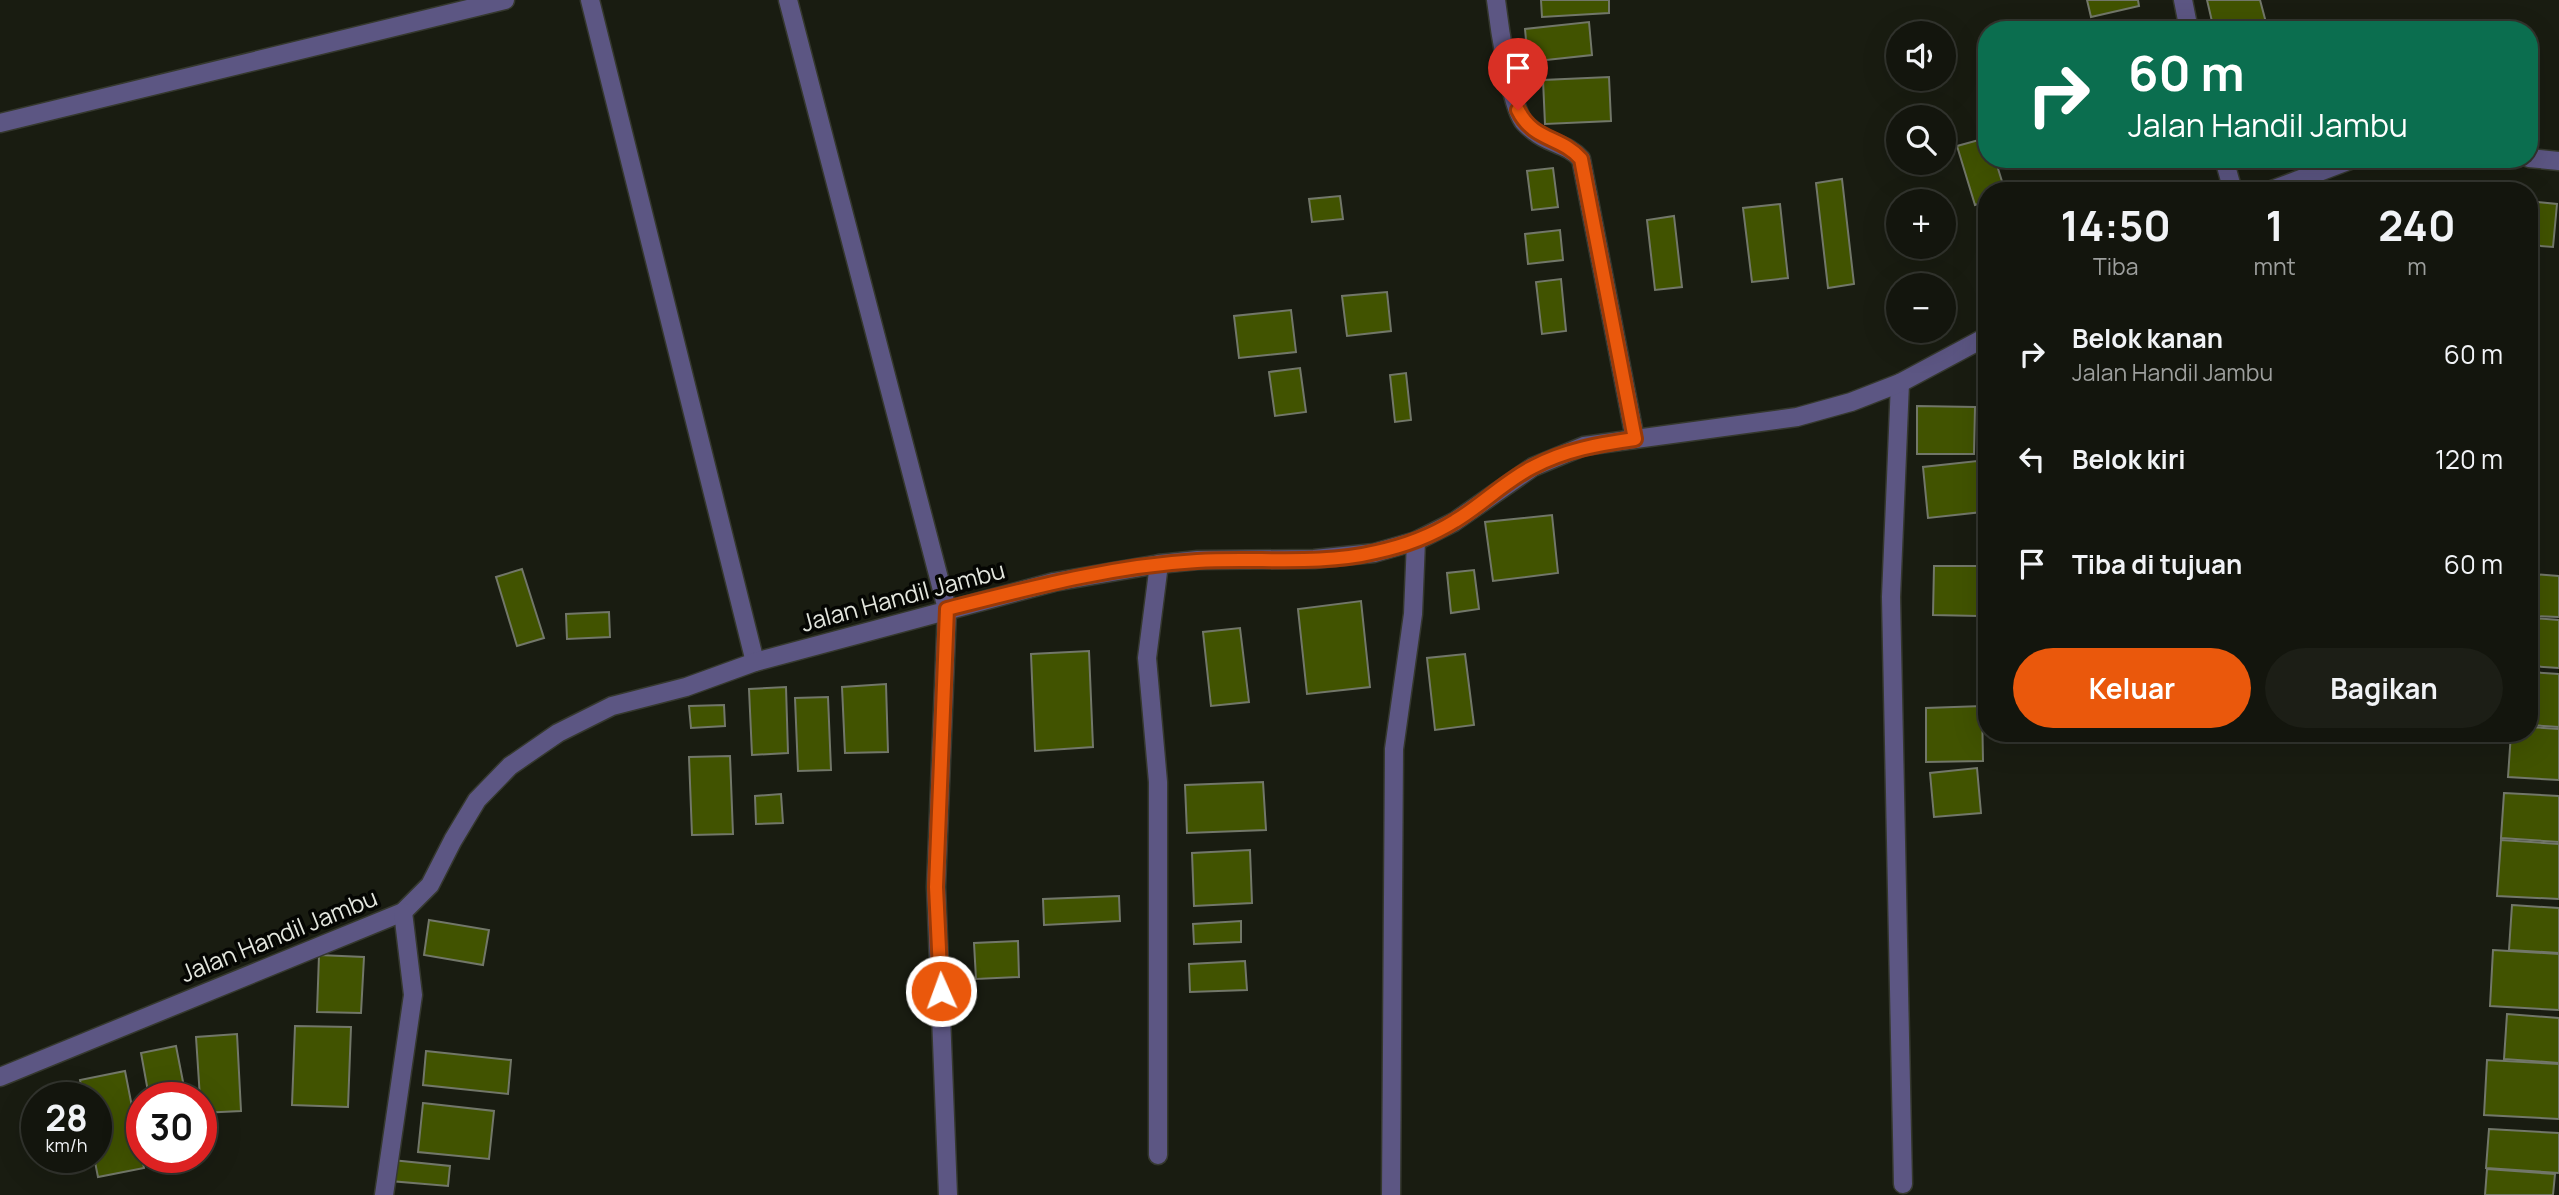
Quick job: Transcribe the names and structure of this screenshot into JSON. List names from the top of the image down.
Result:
{
  "streets": {
    "street": ["Jalan Handil Jambu"]
  },
  "page": {
    "map_buttons": ["+", "−"],
    "turn": ["60 m", "Jalan Handil Jambu"],
    "eta": [
      "14:50",
      "Tiba",
      "1",
      "mnt",
      "240",
      "m"
    ],
    "list": [
      {
        "name": "Belok kanan",
        "note": "Jalan Handil Jambu",
        "value": "60 m"
      },
      {
        "name": "Belok kiri",
        "value": "120 m"
      },
      {
        "name": "Tiba di tujuan",
        "value": "60 m"
      }
    ],
    "buttons": ["Keluar", "Bagikan"],
    "speed": "28 km/h",
    "limit": "30"
  }
}
